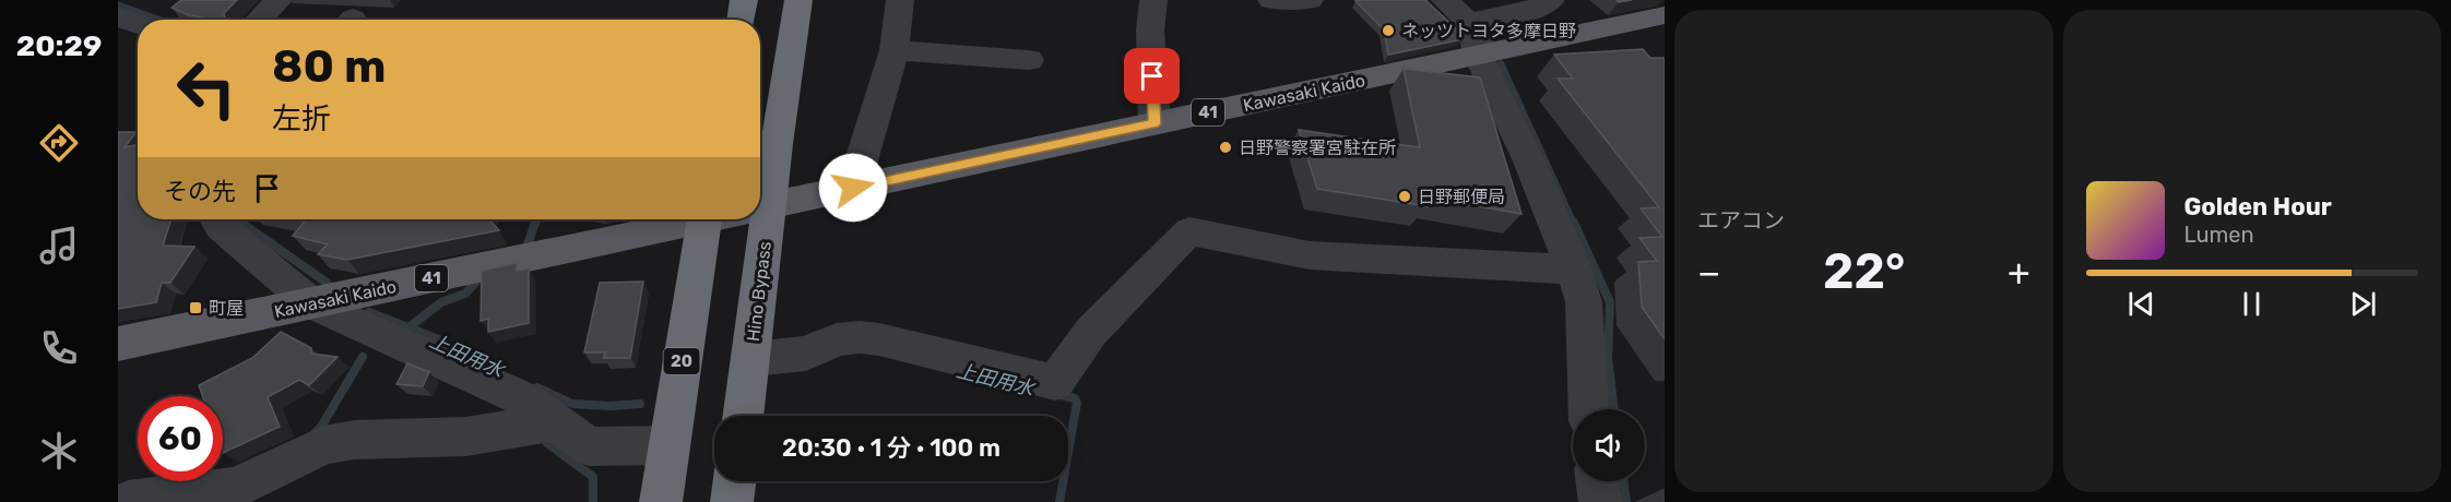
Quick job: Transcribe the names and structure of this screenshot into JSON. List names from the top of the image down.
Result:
{
  "streets": {
    "highway": ["Hino Bypass", "20"],
    "main road": ["Kawasaki Kaido", "41"]
  },
  "water": ["上田用水"],
  "places": {
    "other": ["ネッツトヨタ多摩日野", "日野警察署宮駐在所", "日野郵便局"],
    "transit": ["町屋"]
  },
  "page": {
    "tabs": "20:29",
    "tile": "エアコン",
    "turn": ["80 m", "左折"],
    "then": "その先",
    "song": ["Golden Hour", "Lumen"],
    "heat": ["−", "22°", "+"],
    "limit": "60",
    "trip": "20:30 · 1 分 · 100 m"
  }
}
